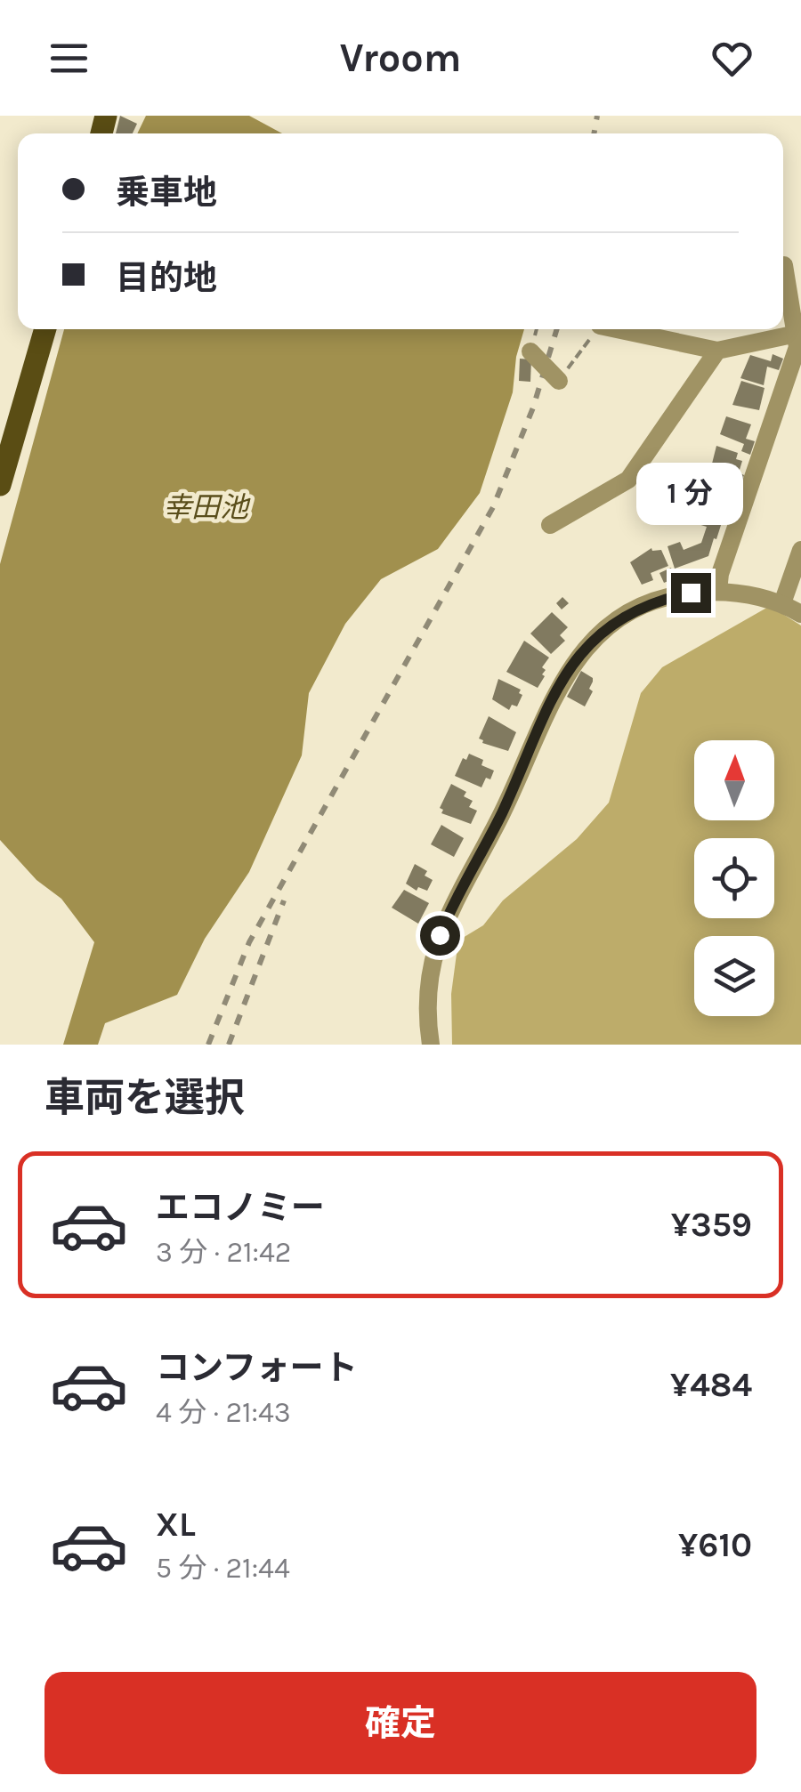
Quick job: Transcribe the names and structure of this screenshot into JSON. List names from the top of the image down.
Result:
{
  "water": ["幸田池"],
  "north": "top",
  "page": {
    "header": "Vroom",
    "banner": ["乗車地", "目的地"],
    "bubble": "1 分",
    "heading": "車両を選択",
    "list": [
      {
        "name": "エコノミー",
        "note": "3 分 · 21:42",
        "value": "¥359"
      },
      {
        "name": "コンフォート",
        "note": "4 分 · 21:43",
        "value": "¥484"
      },
      {
        "name": "XL",
        "note": "5 分 · 21:44",
        "value": "¥610"
      }
    ],
    "buttons": "確定"
  }
}
